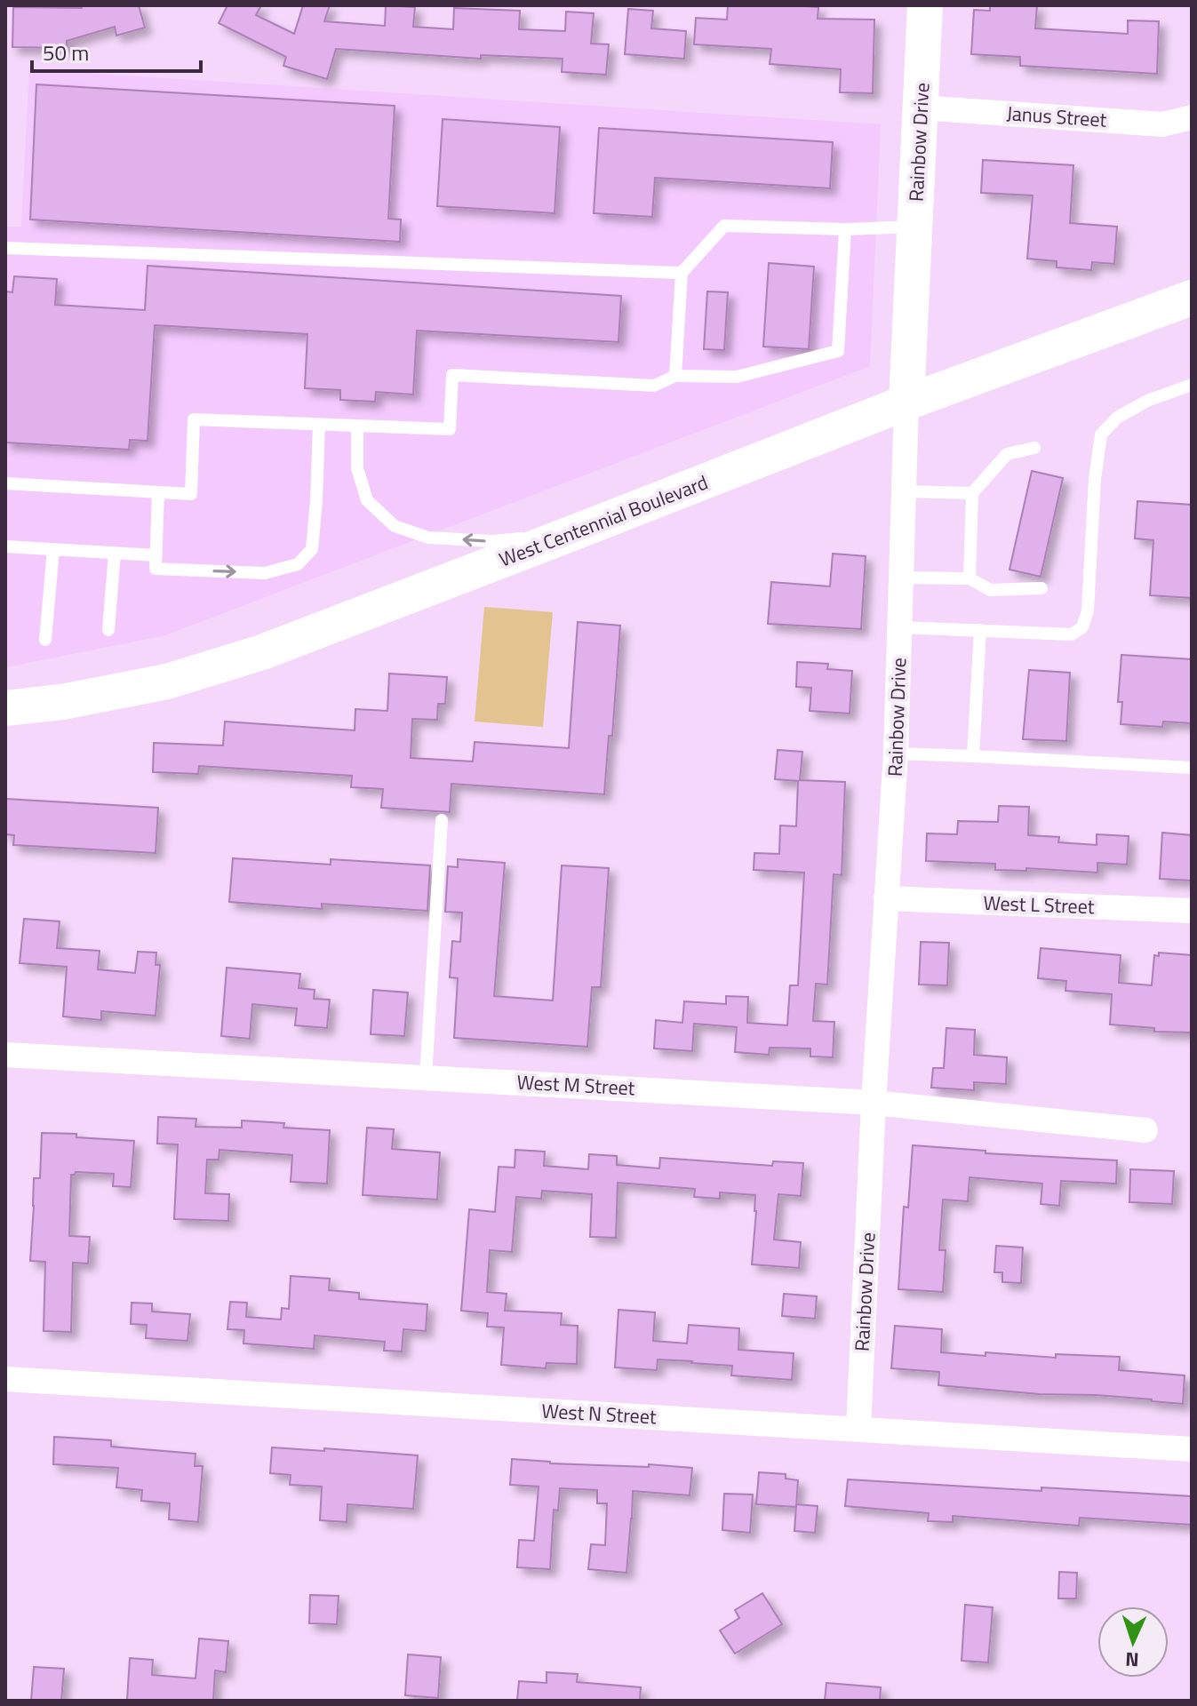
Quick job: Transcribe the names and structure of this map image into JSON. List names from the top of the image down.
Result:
{
  "streets": {
    "main road": ["Rainbow Drive", "West Centennial Boulevard"],
    "street": [
      "Janus Street",
      "West L Street",
      "West M Street",
      "West N Street"
    ]
  },
  "crossings": [
    ["Janus Street", "Rainbow Drive"],
    ["Rainbow Drive", "West Centennial Boulevard"],
    ["Rainbow Drive", "West L Street"],
    ["Rainbow Drive", "West M Street"],
    ["Rainbow Drive", "West N Street"]
  ],
  "scale_bar": "50 m",
  "north": "bottom"
}
